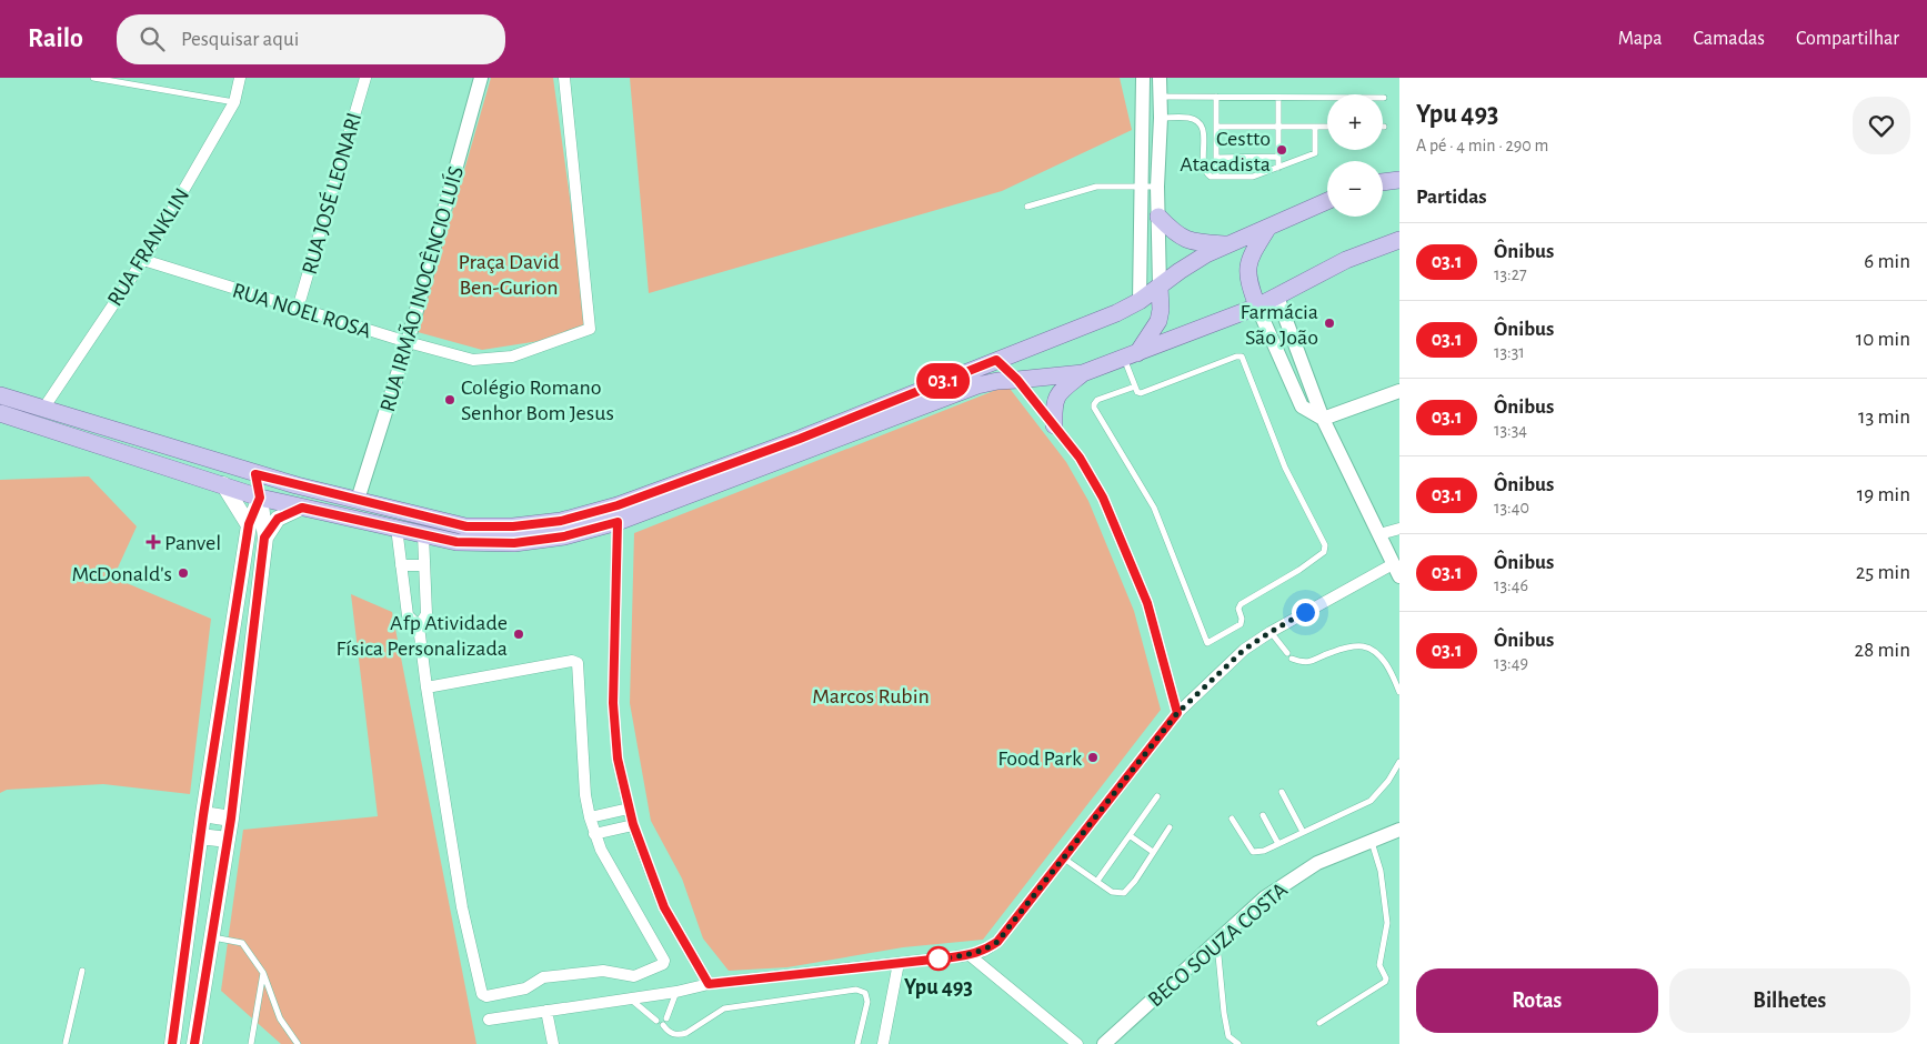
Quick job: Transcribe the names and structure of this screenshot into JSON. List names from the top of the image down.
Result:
{
  "streets": {
    "street": [
      "RUA JOSÉ LEONARI",
      "RUA FRANKLIN",
      "RUA IRMÃO INOCÊNCIO LUÍS",
      "RUA NOEL ROSA",
      "BECO SOUZA COSTA"
    ]
  },
  "crossings": [
    ["RUA JOSÉ LEONARI", "RUA NOEL ROSA"],
    ["RUA FRANKLIN", "RUA NOEL ROSA"],
    ["RUA IRMÃO INOCÊNCIO LUÍS", "RUA NOEL ROSA"]
  ],
  "parks": ["Praça David Ben-Gurion", "Marcos Rubin"],
  "places": {
    "other": [
      "Cestto Atacadista",
      "Farmácia São João",
      "Colégio Romano Senhor Bom Jesus",
      "McDonald's",
      "Afp Atividade Física Personalizada",
      "Food Park",
      "Ypu 493"
    ],
    "health": ["Panvel"]
  },
  "lines": ["bus line 03.1"],
  "page": {
    "header": "Railo",
    "search": "Pesquisar aqui",
    "nav": ["Mapa", "Camadas", "Compartilhar"],
    "on_map": "03.1",
    "heading": [
      ["Ypu 493", "A pé · 4 min · 290 m"],
      "Partidas"
    ],
    "map_buttons": ["+", "−"],
    "list": [
      {
        "mark": "03.1",
        "name": "Ônibus",
        "note": "13:27",
        "value": "6 min"
      },
      {
        "mark": "03.1",
        "name": "Ônibus",
        "note": "13:31",
        "value": "10 min"
      },
      {
        "mark": "03.1",
        "name": "Ônibus",
        "note": "13:34",
        "value": "13 min"
      },
      {
        "mark": "03.1",
        "name": "Ônibus",
        "note": "13:40",
        "value": "19 min"
      },
      {
        "mark": "03.1",
        "name": "Ônibus",
        "note": "13:46",
        "value": "25 min"
      },
      {
        "mark": "03.1",
        "name": "Ônibus",
        "note": "13:49",
        "value": "28 min"
      }
    ],
    "buttons": ["Rotas", "Bilhetes"]
  }
}
